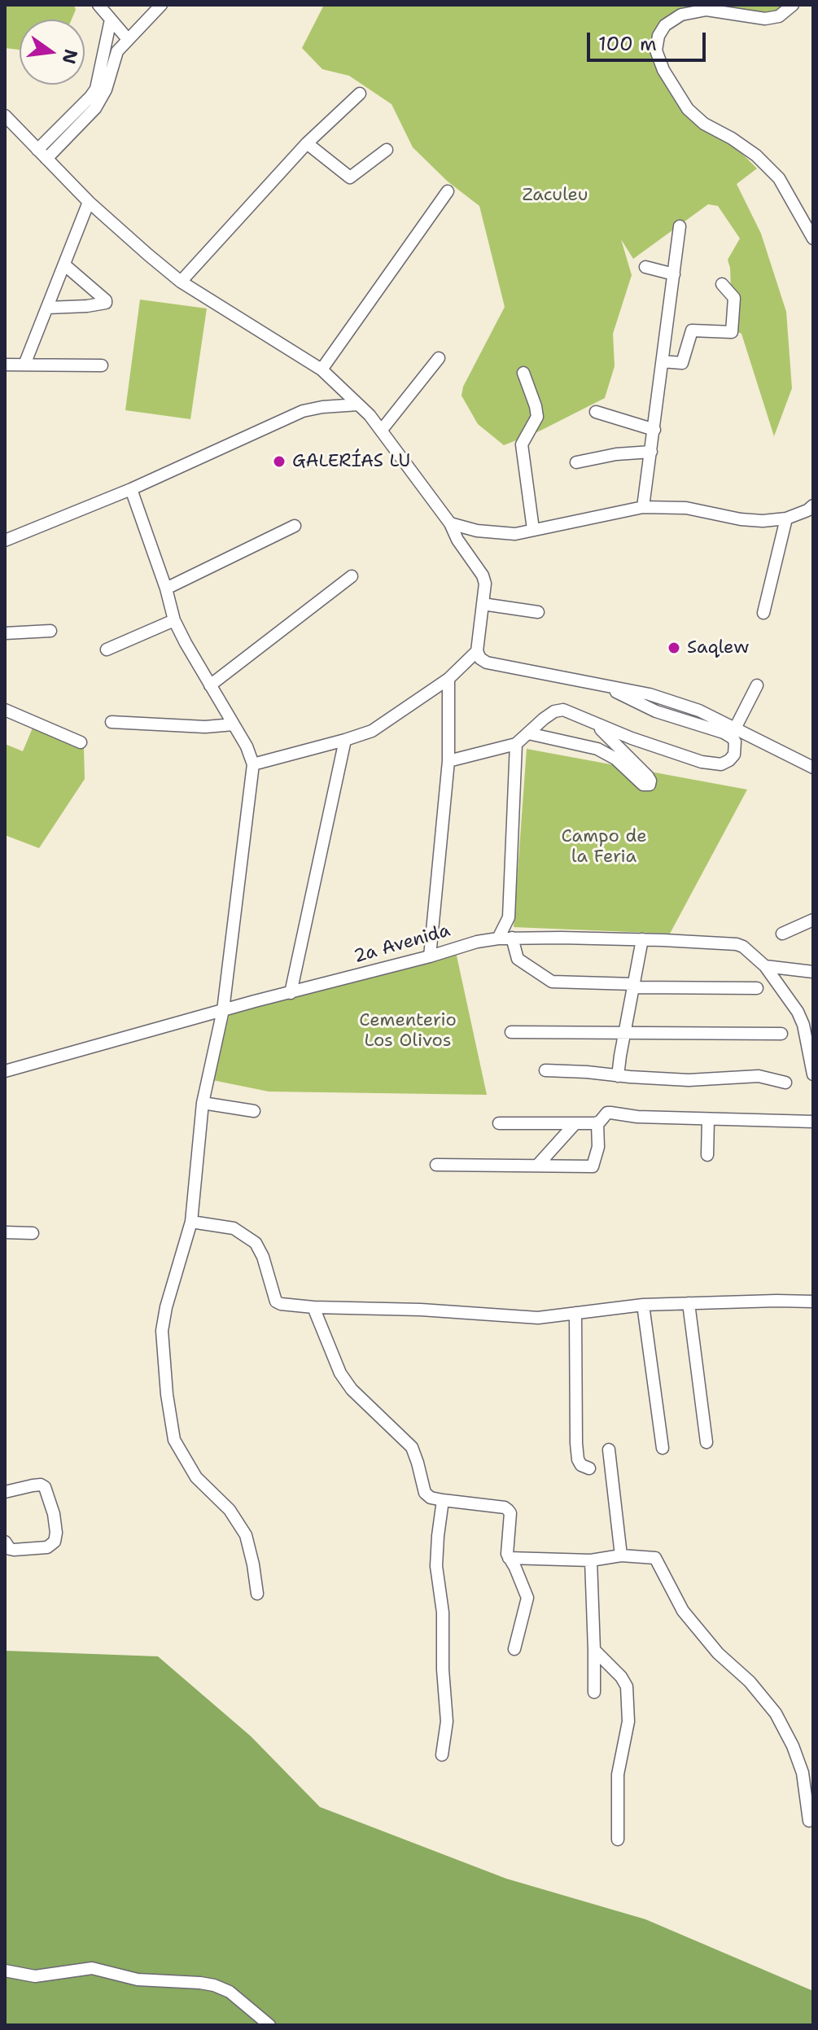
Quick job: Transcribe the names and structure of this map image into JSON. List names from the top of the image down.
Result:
{
  "streets": {
    "street": ["2a Avenida"]
  },
  "parks": ["Zaculeu", "Campo de la Feria", "Cementerio Los Olivos"],
  "places": ["GALERÍAS LU", "Saqlew"],
  "scale_bar": "100 m",
  "north": "right"
}
